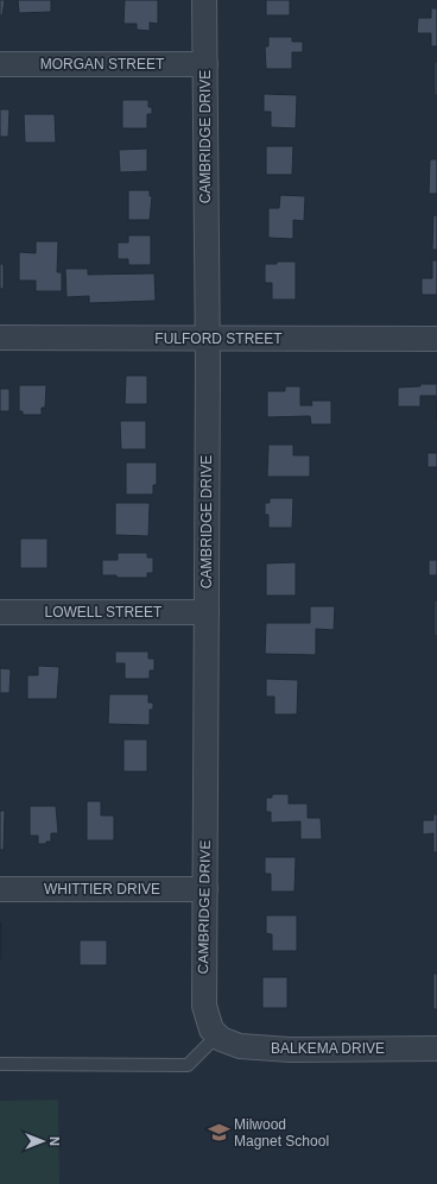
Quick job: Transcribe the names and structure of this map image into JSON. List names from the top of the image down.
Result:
{
  "streets": {
    "street": [
      "MORGAN STREET",
      "CAMBRIDGE DRIVE",
      "FULFORD STREET",
      "LOWELL STREET",
      "WHITTIER DRIVE",
      "BALKEMA DRIVE"
    ]
  },
  "crossings": [
    ["MORGAN STREET", "CAMBRIDGE DRIVE"],
    ["CAMBRIDGE DRIVE", "FULFORD STREET"],
    ["CAMBRIDGE DRIVE", "LOWELL STREET"],
    ["CAMBRIDGE DRIVE", "WHITTIER DRIVE"],
    ["CAMBRIDGE DRIVE", "BALKEMA DRIVE"]
  ],
  "places": {
    "school or university": ["Milwood Magnet School"]
  },
  "north": "right"
}
